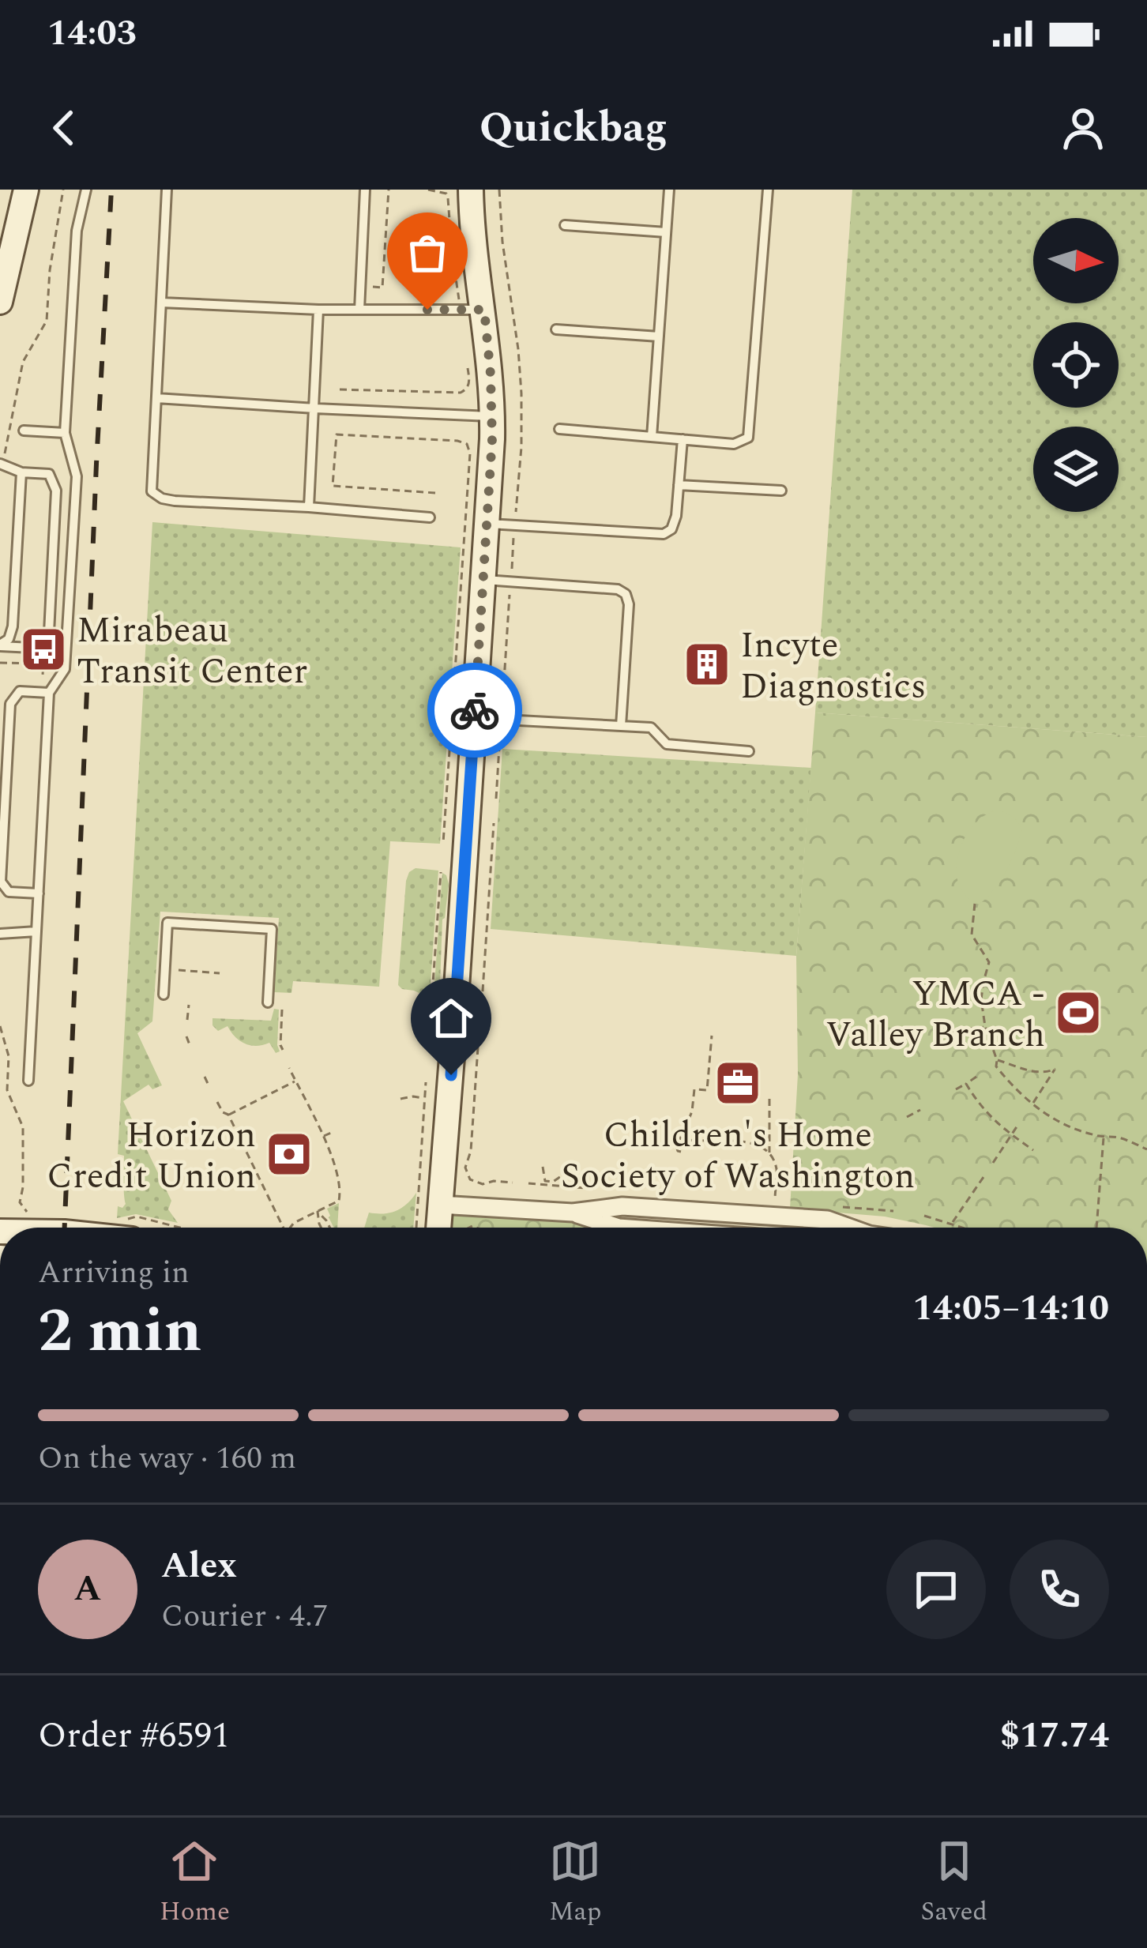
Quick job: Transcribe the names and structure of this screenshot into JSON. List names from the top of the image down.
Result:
{
  "places": {
    "bus stop": ["Mirabeau Transit Center"],
    "building": ["Incyte Diagnostics"],
    "sports": ["YMCA - Valley Branch"],
    "office": ["Children's Home Society of Washington"],
    "bank": ["Horizon Credit Union"]
  },
  "north": "right",
  "page": {
    "status": "14:03",
    "header": "Quickbag",
    "heading": ["2 min", "Arriving in", "14:05–14:10"],
    "panel": [
      "Alex",
      "Courier · 4.7",
      "Order #6591",
      "$17.74"
    ],
    "bar": "On the way · 160 m",
    "round": "A",
    "tabs": ["Home", "Map", "Saved"]
  }
}
